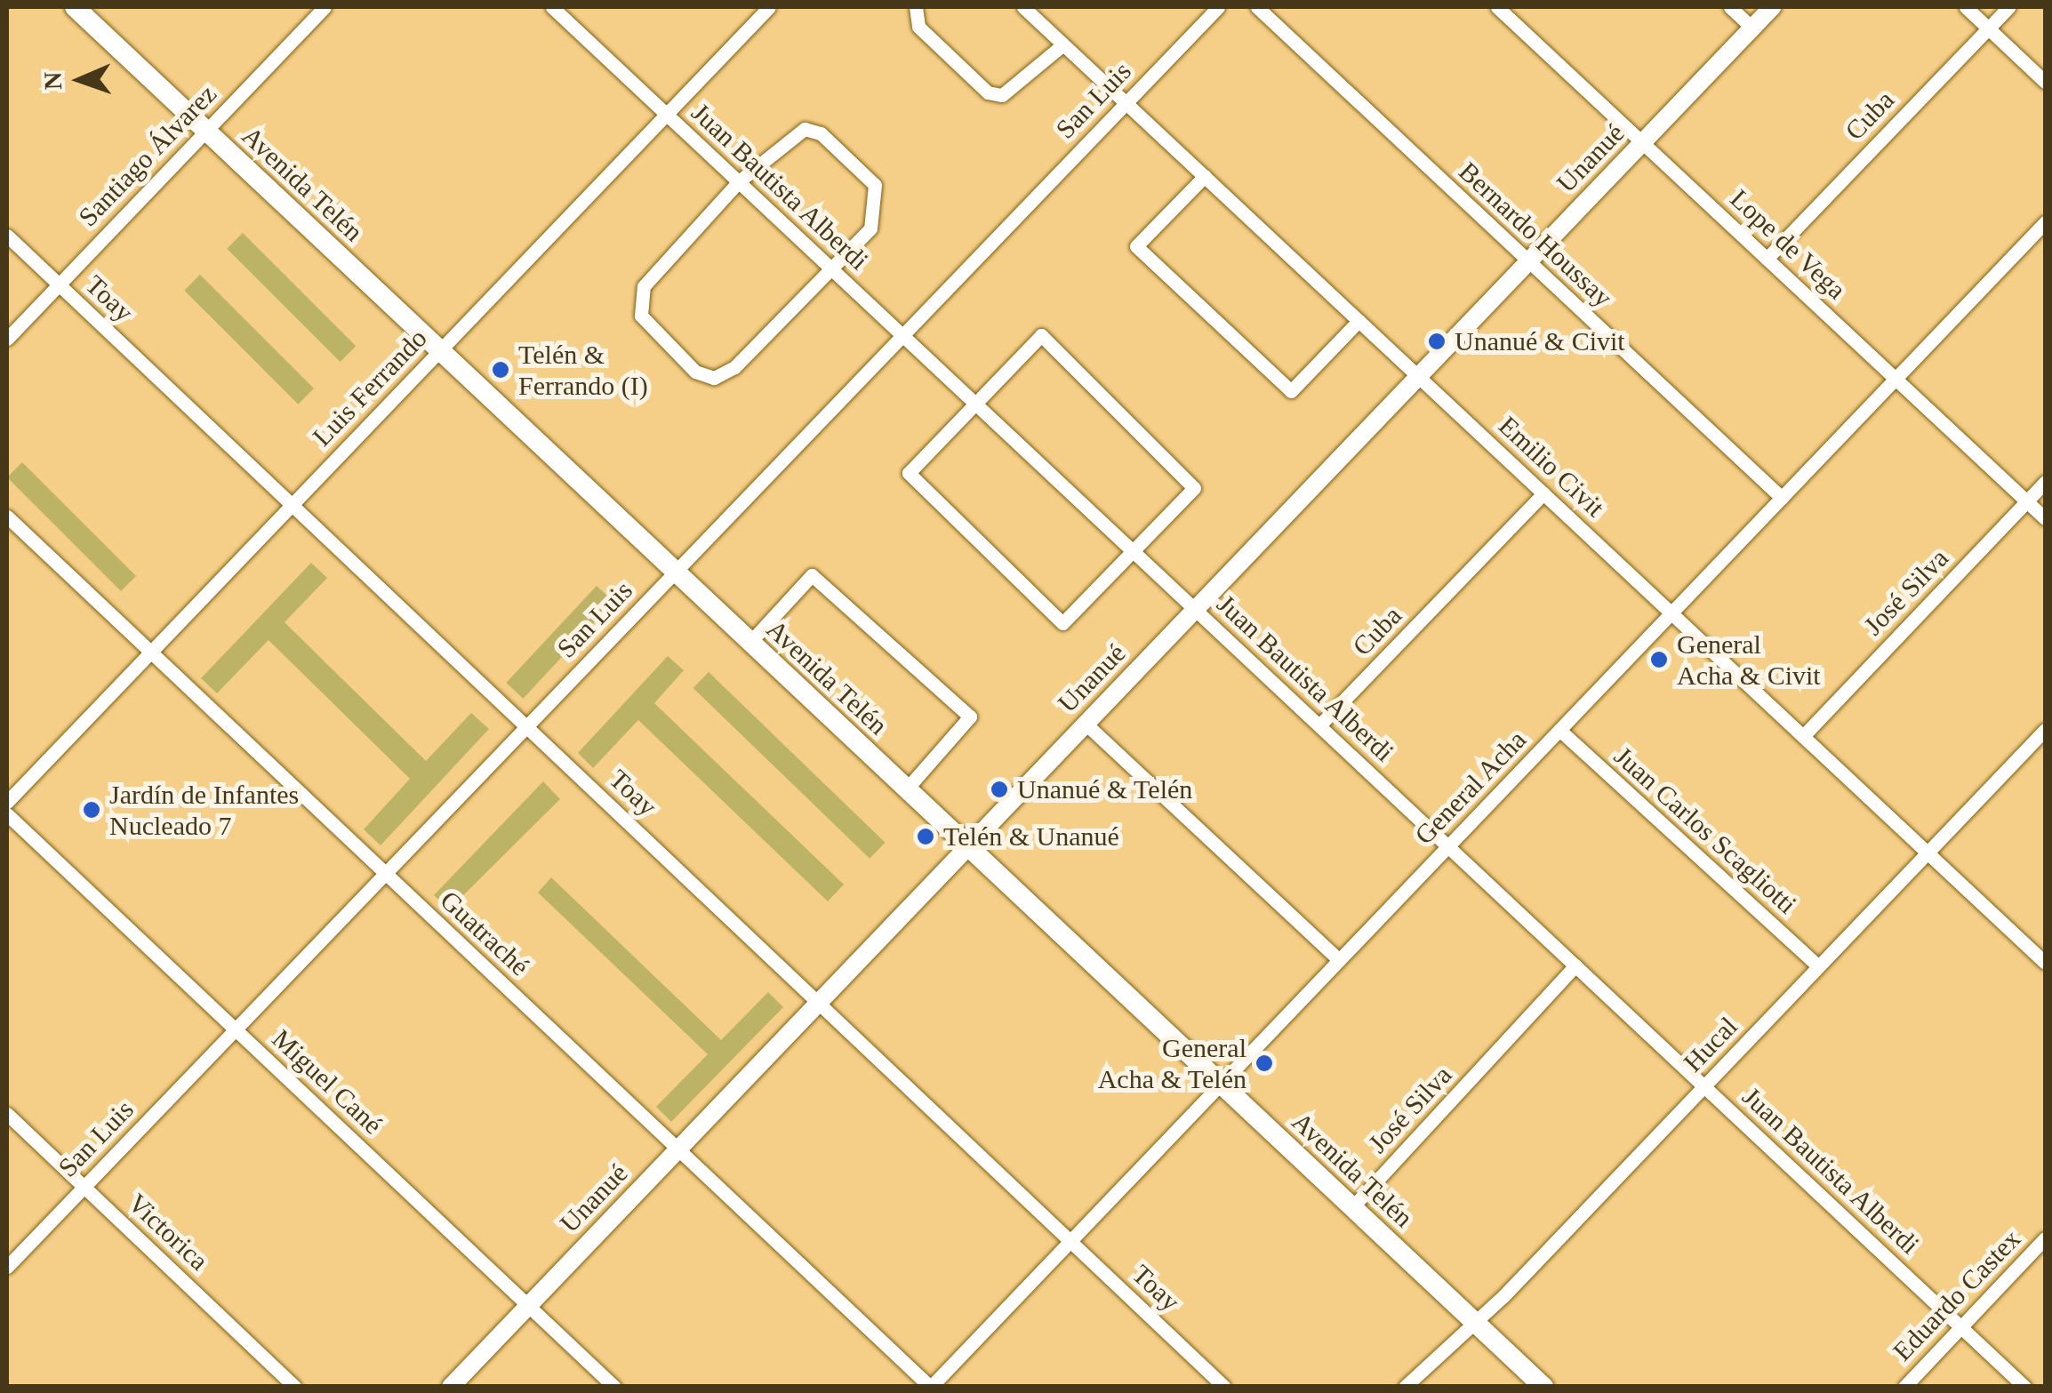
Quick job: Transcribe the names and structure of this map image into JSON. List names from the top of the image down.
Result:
{
  "streets": {
    "main road": ["Avenida Telén"],
    "street": [
      "San Luis",
      "Cuba",
      "Santiago Álvarez",
      "Unanué",
      "Juan Bautista Alberdi",
      "Bernardo Houssay",
      "Lope de Vega",
      "Toay",
      "Luis Ferrando",
      "Emilio Civit",
      "José Silva",
      "General Acha",
      "Juan Carlos Scagliotti",
      "Guatraché",
      "Hucal",
      "Miguel Cané",
      "Victorica",
      "Eduardo Castex"
    ]
  },
  "crossings": [
    ["San Luis", "Avenida Telén"],
    ["San Luis", "Juan Bautista Alberdi"],
    ["San Luis", "Toay"],
    ["San Luis", "Emilio Civit"],
    ["San Luis", "Guatraché"],
    ["San Luis", "Miguel Cané"],
    ["San Luis", "Victorica"],
    ["Cuba", "Juan Bautista Alberdi"],
    ["Cuba", "Lope de Vega"],
    ["Cuba", "Emilio Civit"],
    ["Santiago Álvarez", "Avenida Telén"],
    ["Santiago Álvarez", "Toay"],
    ["Unanué", "Avenida Telén"],
    ["Unanué", "Juan Bautista Alberdi"],
    ["Unanué", "Bernardo Houssay"],
    ["Unanué", "Lope de Vega"],
    ["Unanué", "Toay"],
    ["Unanué", "Emilio Civit"],
    ["Unanué", "Guatraché"],
    ["Unanué", "Miguel Cané"],
    ["Avenida Telén", "Luis Ferrando"],
    ["Avenida Telén", "José Silva"],
    ["Avenida Telén", "General Acha"],
    ["Avenida Telén", "Hucal"],
    ["Juan Bautista Alberdi", "Luis Ferrando"],
    ["Juan Bautista Alberdi", "José Silva"],
    ["Juan Bautista Alberdi", "General Acha"],
    ["Juan Bautista Alberdi", "Hucal"],
    ["Juan Bautista Alberdi", "Eduardo Castex"],
    ["Bernardo Houssay", "General Acha"],
    ["Lope de Vega", "José Silva"],
    ["Lope de Vega", "General Acha"],
    ["Toay", "Luis Ferrando"],
    ["Toay", "General Acha"],
    ["Luis Ferrando", "Guatraché"],
    ["Emilio Civit", "José Silva"],
    ["Emilio Civit", "General Acha"],
    ["Emilio Civit", "Hucal"],
    ["General Acha", "Juan Carlos Scagliotti"],
    ["General Acha", "Guatraché"],
    ["Juan Carlos Scagliotti", "Hucal"]
  ],
  "places": [
    "Unanué & Civit",
    "Telén & Ferrando (I)",
    "General Acha & Civit",
    "Unanué & Telén",
    "Jardín de Infantes Nucleado 7",
    "Telén & Unanué",
    "General Acha & Telén"
  ],
  "north": "left"
}
